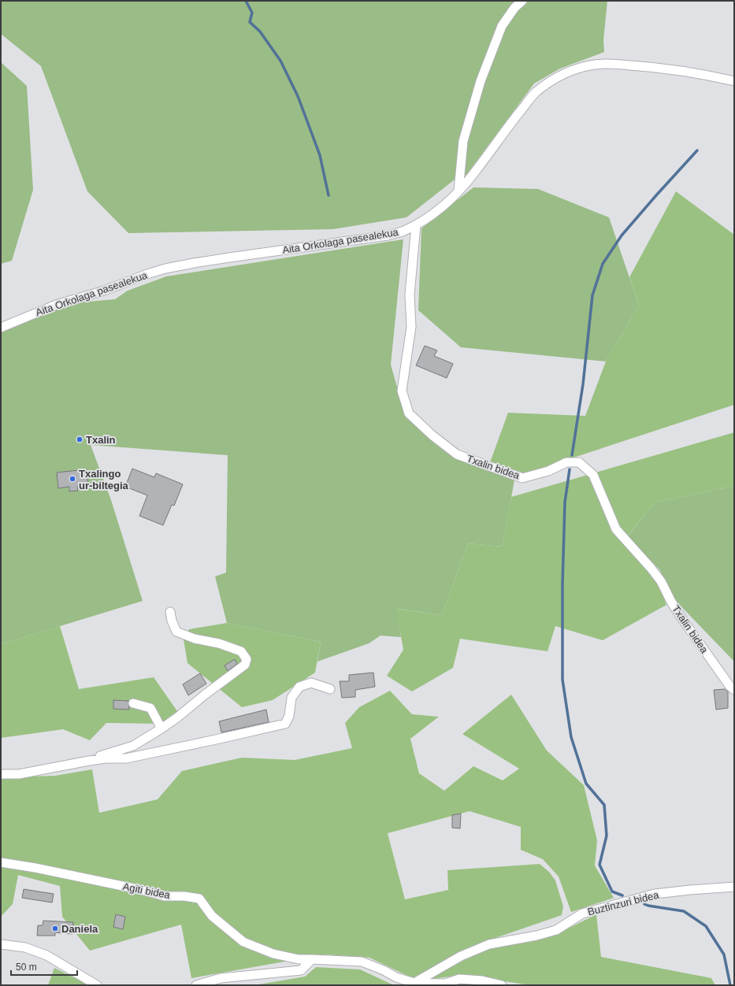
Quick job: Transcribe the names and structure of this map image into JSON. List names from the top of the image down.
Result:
{
  "streets": {
    "street": [
      "Aita Orkolaga pasealekua",
      "Txalin bidea",
      "Agiti bidea",
      "Buztinzuri bidea"
    ]
  },
  "crossings": [
    ["Aita Orkolaga pasealekua", "Txalin bidea"],
    ["Agiti bidea", "Buztinzuri bidea"]
  ],
  "places": ["Txalin", "Txalingo ur-biltegia", "Daniela"],
  "scale_bar": "50 m"
}
